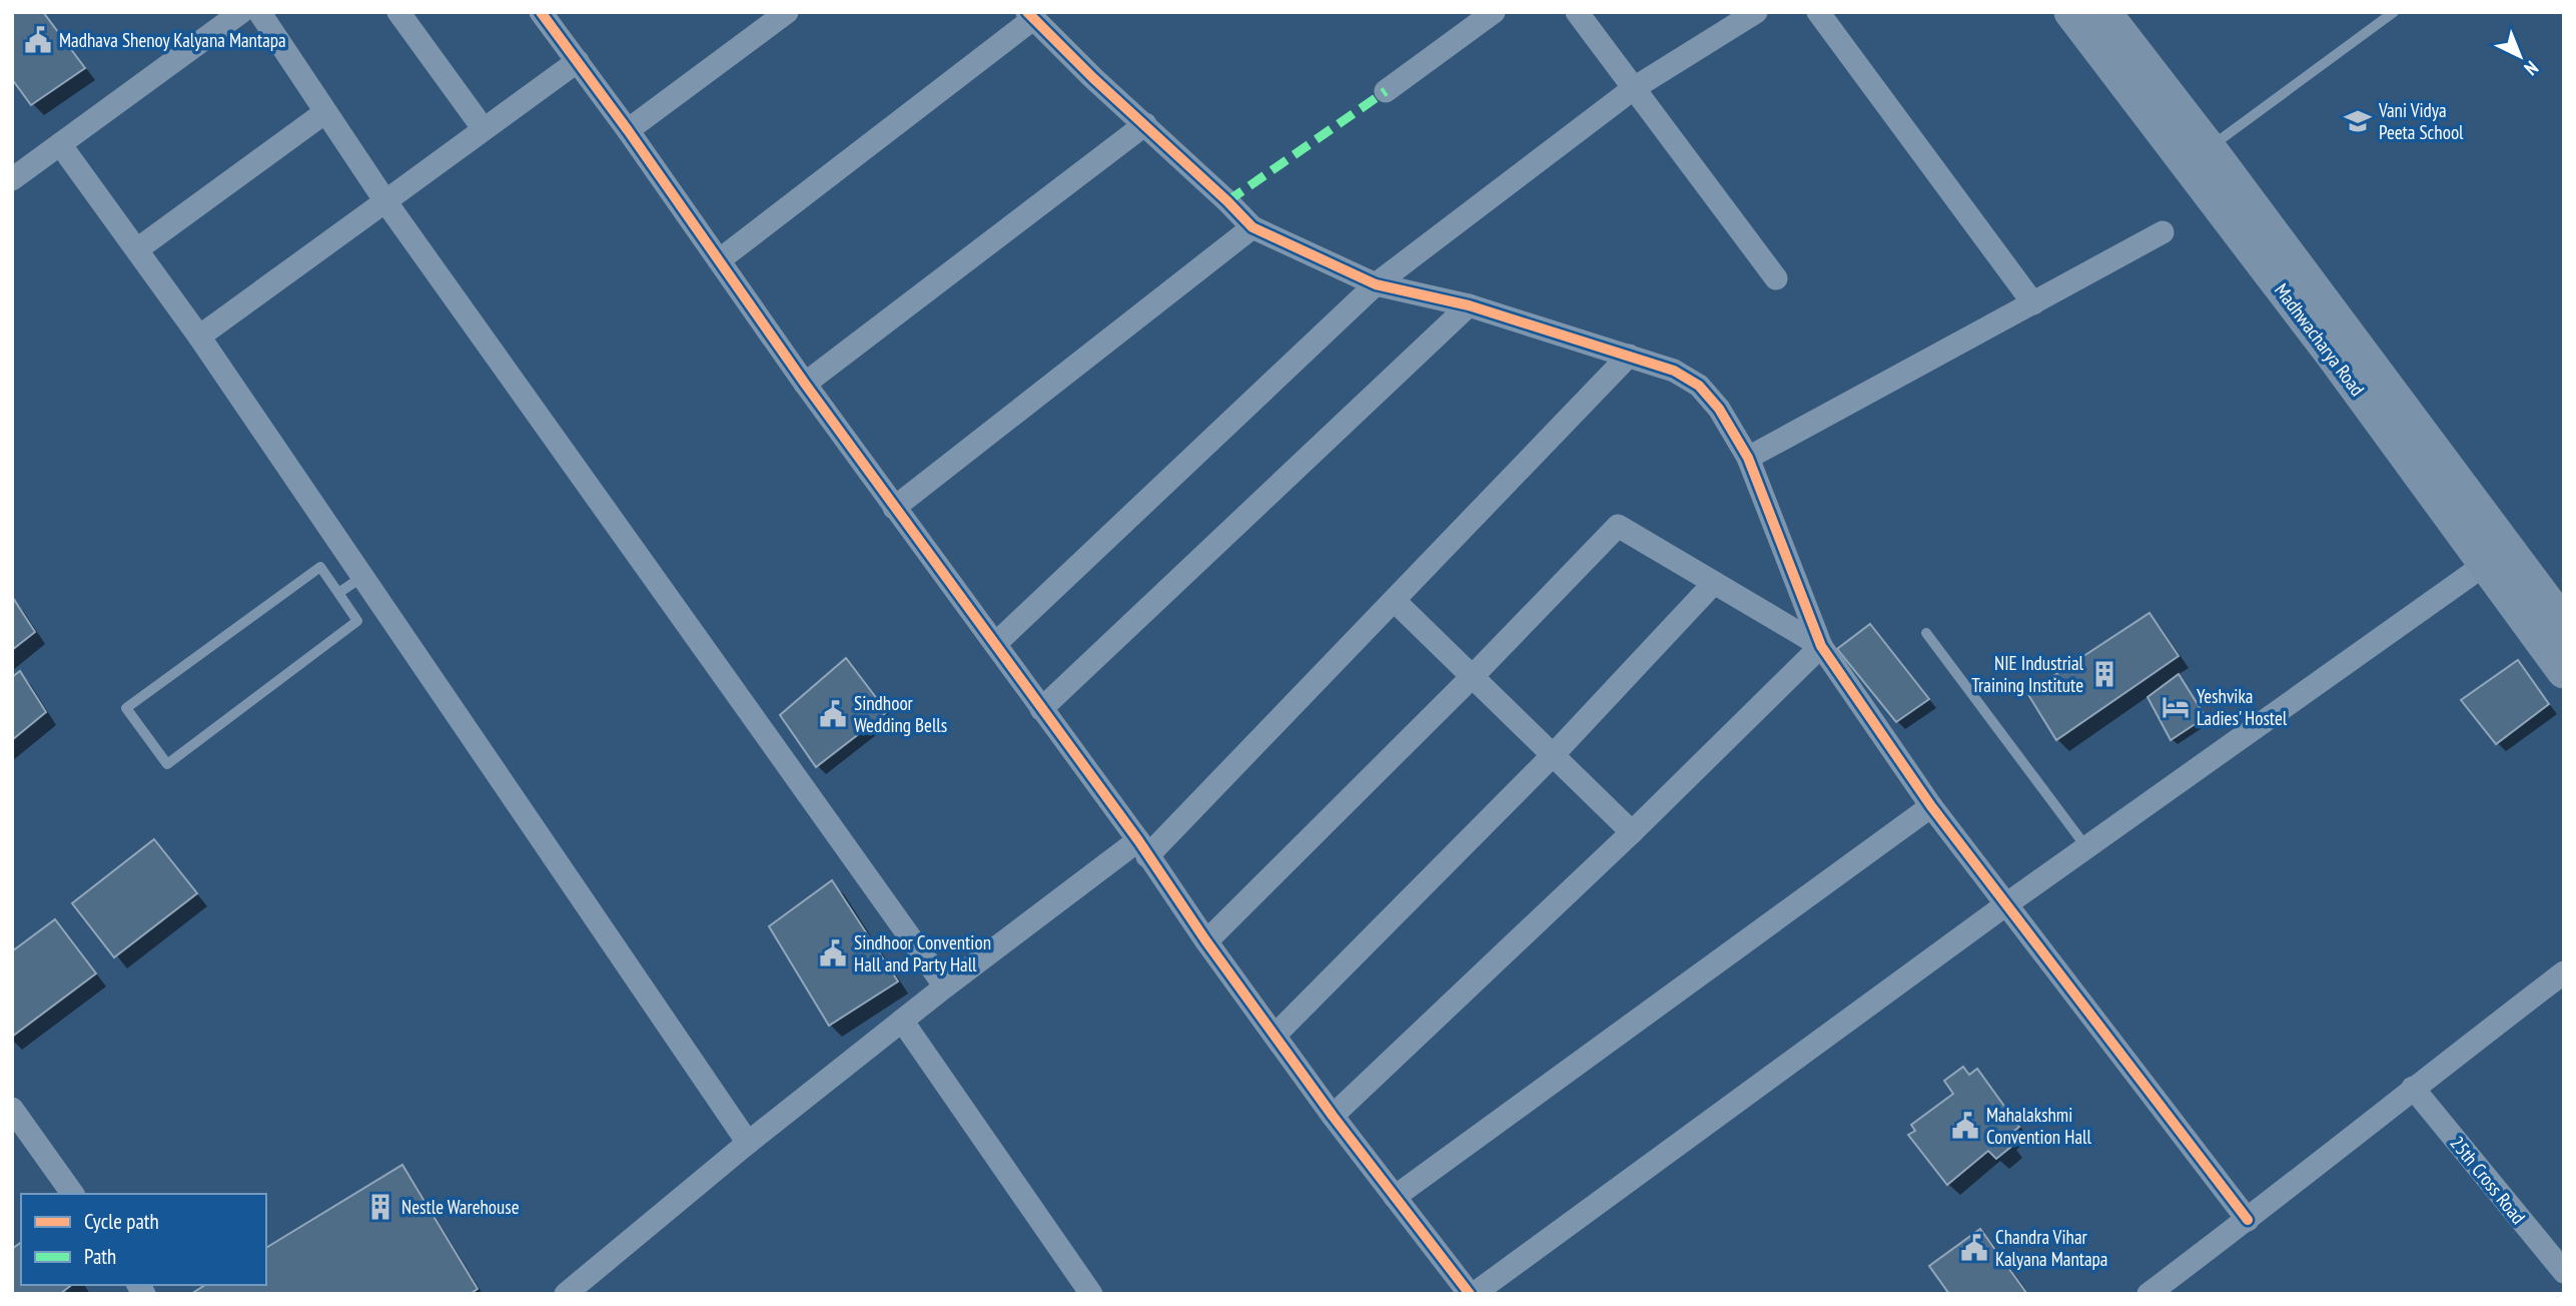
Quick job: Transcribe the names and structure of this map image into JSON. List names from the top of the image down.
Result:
{
  "streets": {
    "main road": ["Madhwacharya Road"],
    "street": ["25th Cross Road"]
  },
  "places": {
    "public building": [
      "Madhava Shenoy Kalyana Mantapa",
      "Sindhoor Wedding Bells",
      "Sindhoor Convention Hall and Party Hall",
      "Mahalakshmi Convention Hall",
      "Chandra Vihar Kalyana Mantapa"
    ],
    "school or university": ["Vani Vidya Peeta School"],
    "building": ["NIE Industrial Training Institute", "Nestle Warehouse"],
    "hotel": ["Yeshvika Ladies' Hostel"]
  },
  "legend": ["Cycle path", "Path"],
  "north": "bottom right"
}
